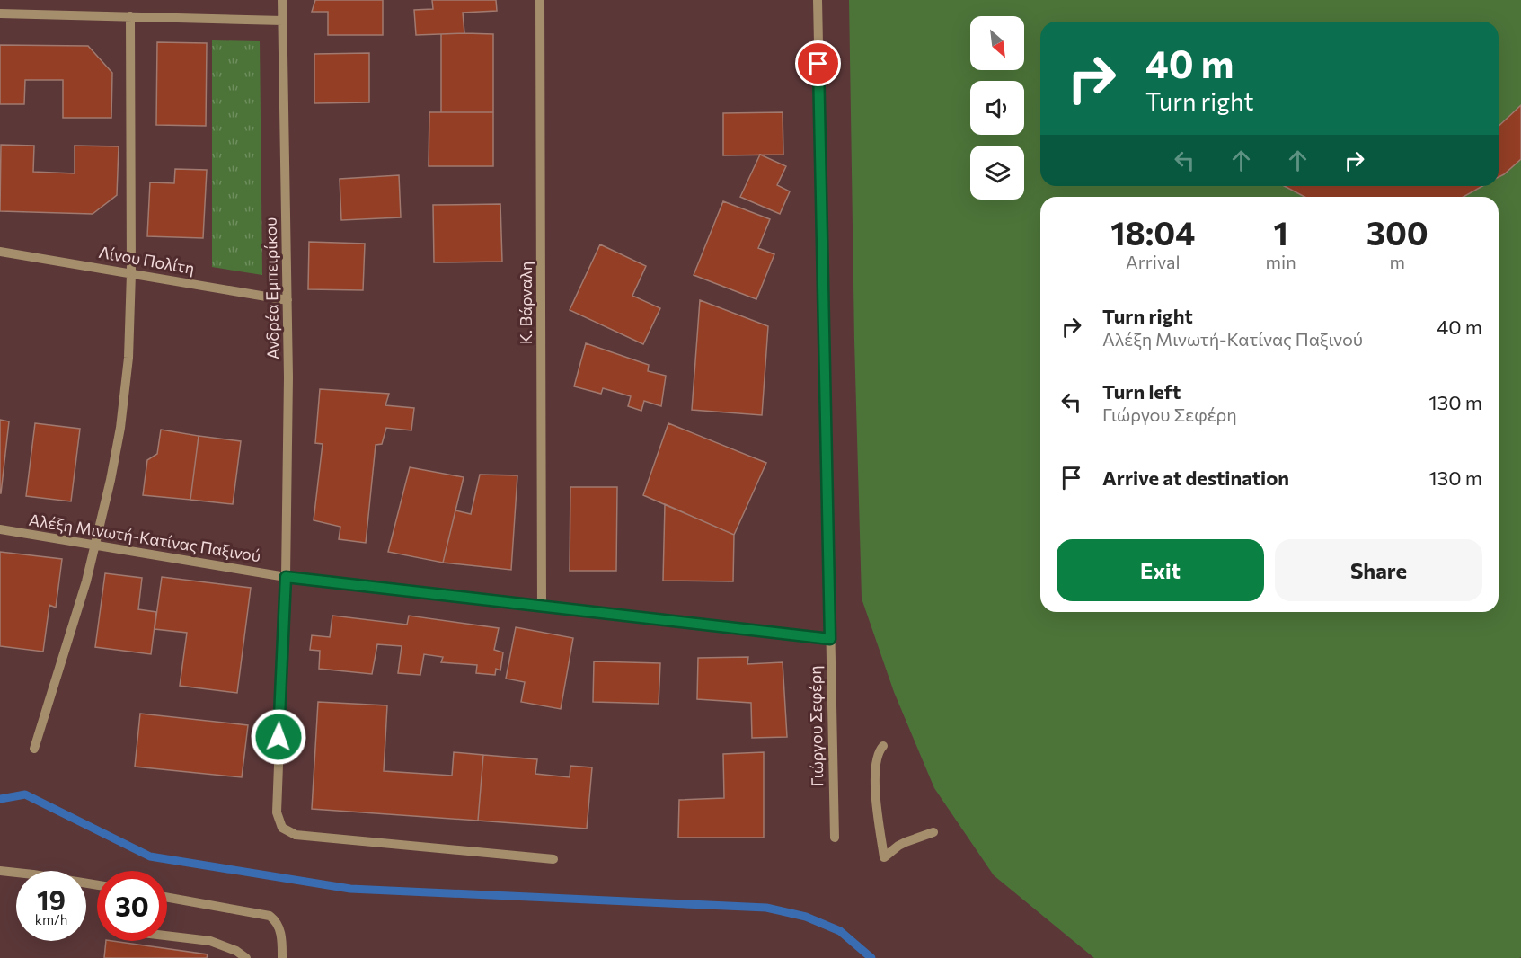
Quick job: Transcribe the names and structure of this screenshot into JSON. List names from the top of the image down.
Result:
{
  "streets": {
    "street": [
      "Λίνου Πολίτη",
      "Ανδρέα Εμπειρίκου",
      "Κ. Βάρναλη",
      "Αλέξη Μινωτή-Κατίνας Παξινού",
      "Γιώργου Σεφέρη"
    ]
  },
  "crossings": [
    ["Λίνου Πολίτη", "Ανδρέα Εμπειρίκου"],
    ["Ανδρέα Εμπειρίκου", "Αλέξη Μινωτή-Κατίνας Παξινού"],
    ["Κ. Βάρναλη", "Αλέξη Μινωτή-Κατίνας Παξινού"],
    ["Αλέξη Μινωτή-Κατίνας Παξινού", "Γιώργου Σεφέρη"]
  ],
  "north": "bottom right",
  "page": {
    "turn": ["40 m", "Turn right"],
    "eta": [
      "18:04",
      "Arrival",
      "1",
      "min",
      "300",
      "m"
    ],
    "list": [
      {
        "name": "Turn right",
        "note": "Αλέξη Μινωτή-Κατίνας Παξινού",
        "value": "40 m"
      },
      {
        "name": "Turn left",
        "note": "Γιώργου Σεφέρη",
        "value": "130 m"
      },
      {
        "name": "Arrive at destination",
        "value": "130 m"
      }
    ],
    "buttons": ["Exit", "Share"],
    "speed": "19 km/h",
    "limit": "30"
  }
}
